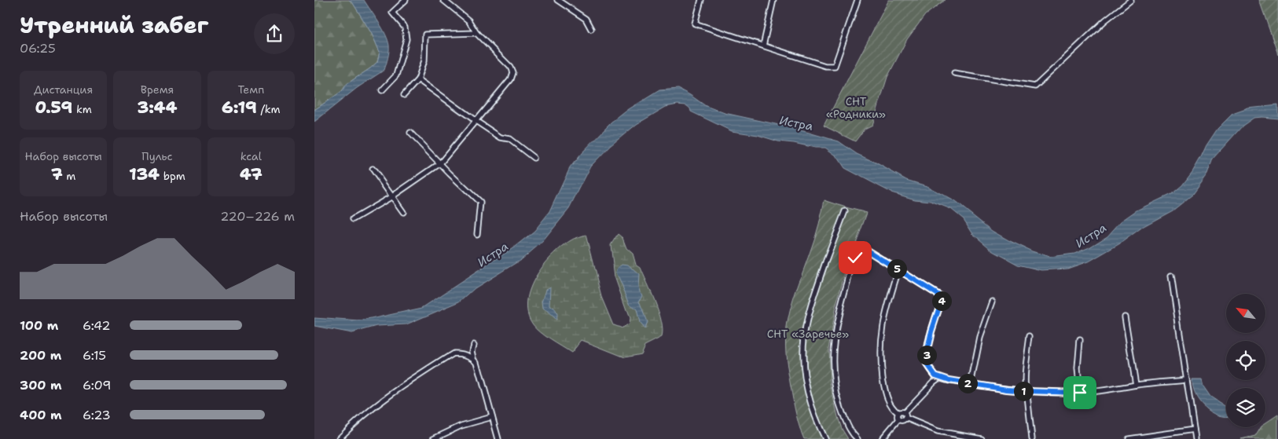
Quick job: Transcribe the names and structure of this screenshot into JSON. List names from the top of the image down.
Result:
{
  "water": ["Истра"],
  "parks": ["СНТ «Родники»", "СНТ «Заречье»"],
  "north": "top left",
  "page": {
    "heading": ["Утренний забег", "06:25"],
    "stats": [
      ["Дистанция", "0.59 km"],
      ["Время", "3:44"],
      ["Темп", "6:19 /km"],
      ["Набор высоты", "7 m"],
      ["Пульс", "134 bpm"],
      ["kcal", "47"]
    ],
    "chart": ["Набор высоты", "220–226 m"],
    "pins": [
      "5",
      "4",
      "3",
      "2",
      "1"
    ],
    "list": [
      {
        "name": "100 m",
        "note": "6:42"
      },
      {
        "name": "200 m",
        "note": "6:15"
      },
      {
        "name": "300 m",
        "note": "6:09"
      },
      {
        "name": "400 m",
        "note": "6:23"
      }
    ]
  }
}
